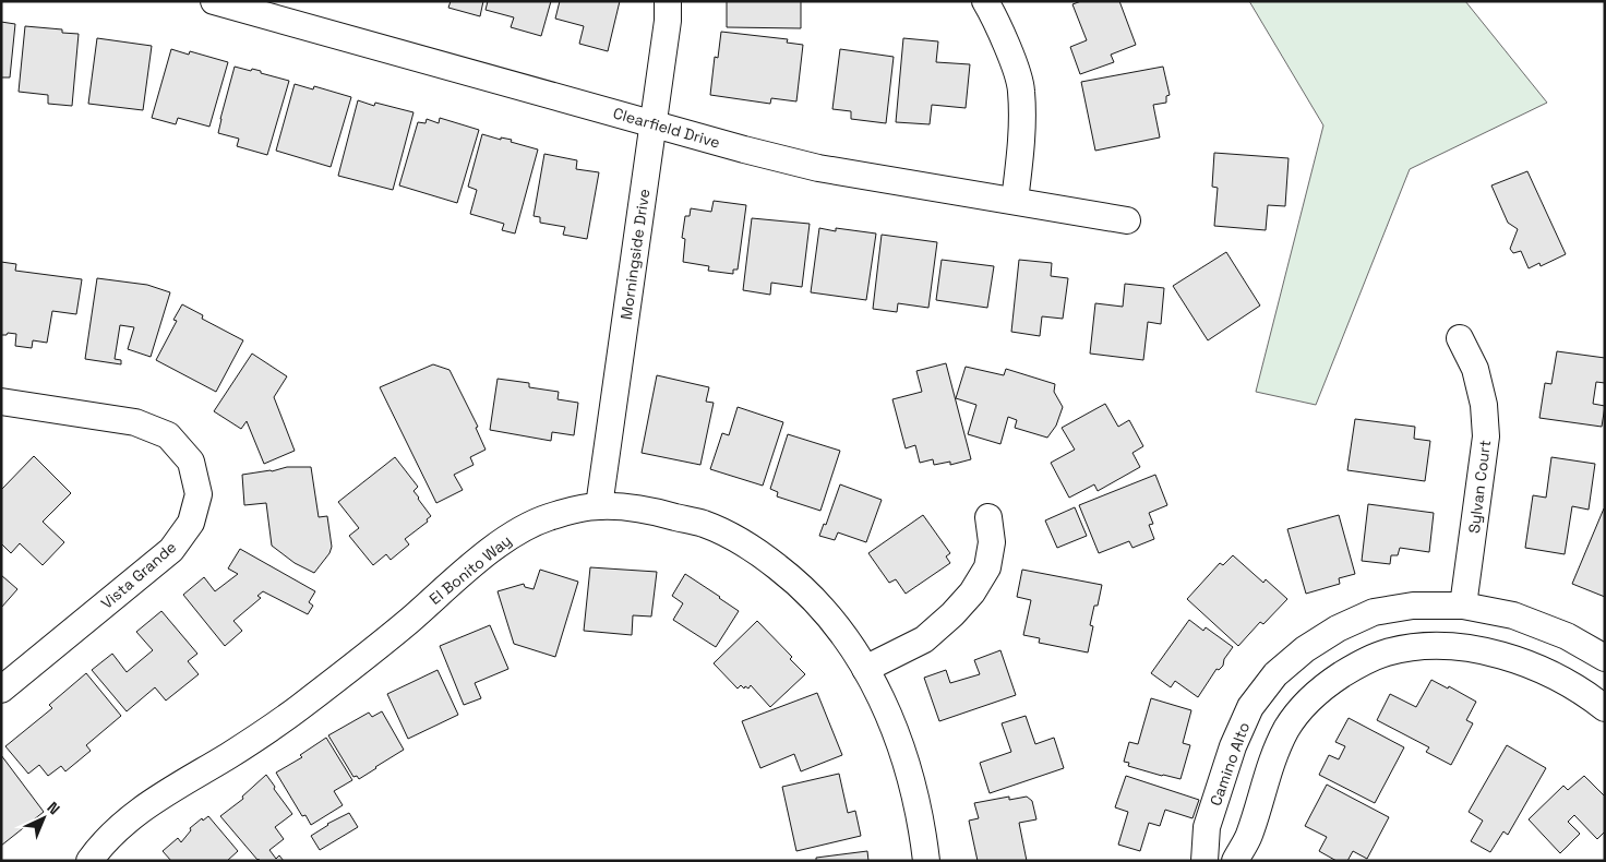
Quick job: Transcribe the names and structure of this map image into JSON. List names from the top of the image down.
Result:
{
  "streets": {
    "street": [
      "Clearfield Drive",
      "Morningside Drive",
      "Sylvan Court",
      "El Bonito Way",
      "Vista Grande",
      "Camino Alto"
    ]
  },
  "crossings": [
    ["Clearfield Drive", "Morningside Drive"],
    ["Morningside Drive", "El Bonito Way"],
    ["Sylvan Court", "Camino Alto"]
  ],
  "north": "top right"
}
